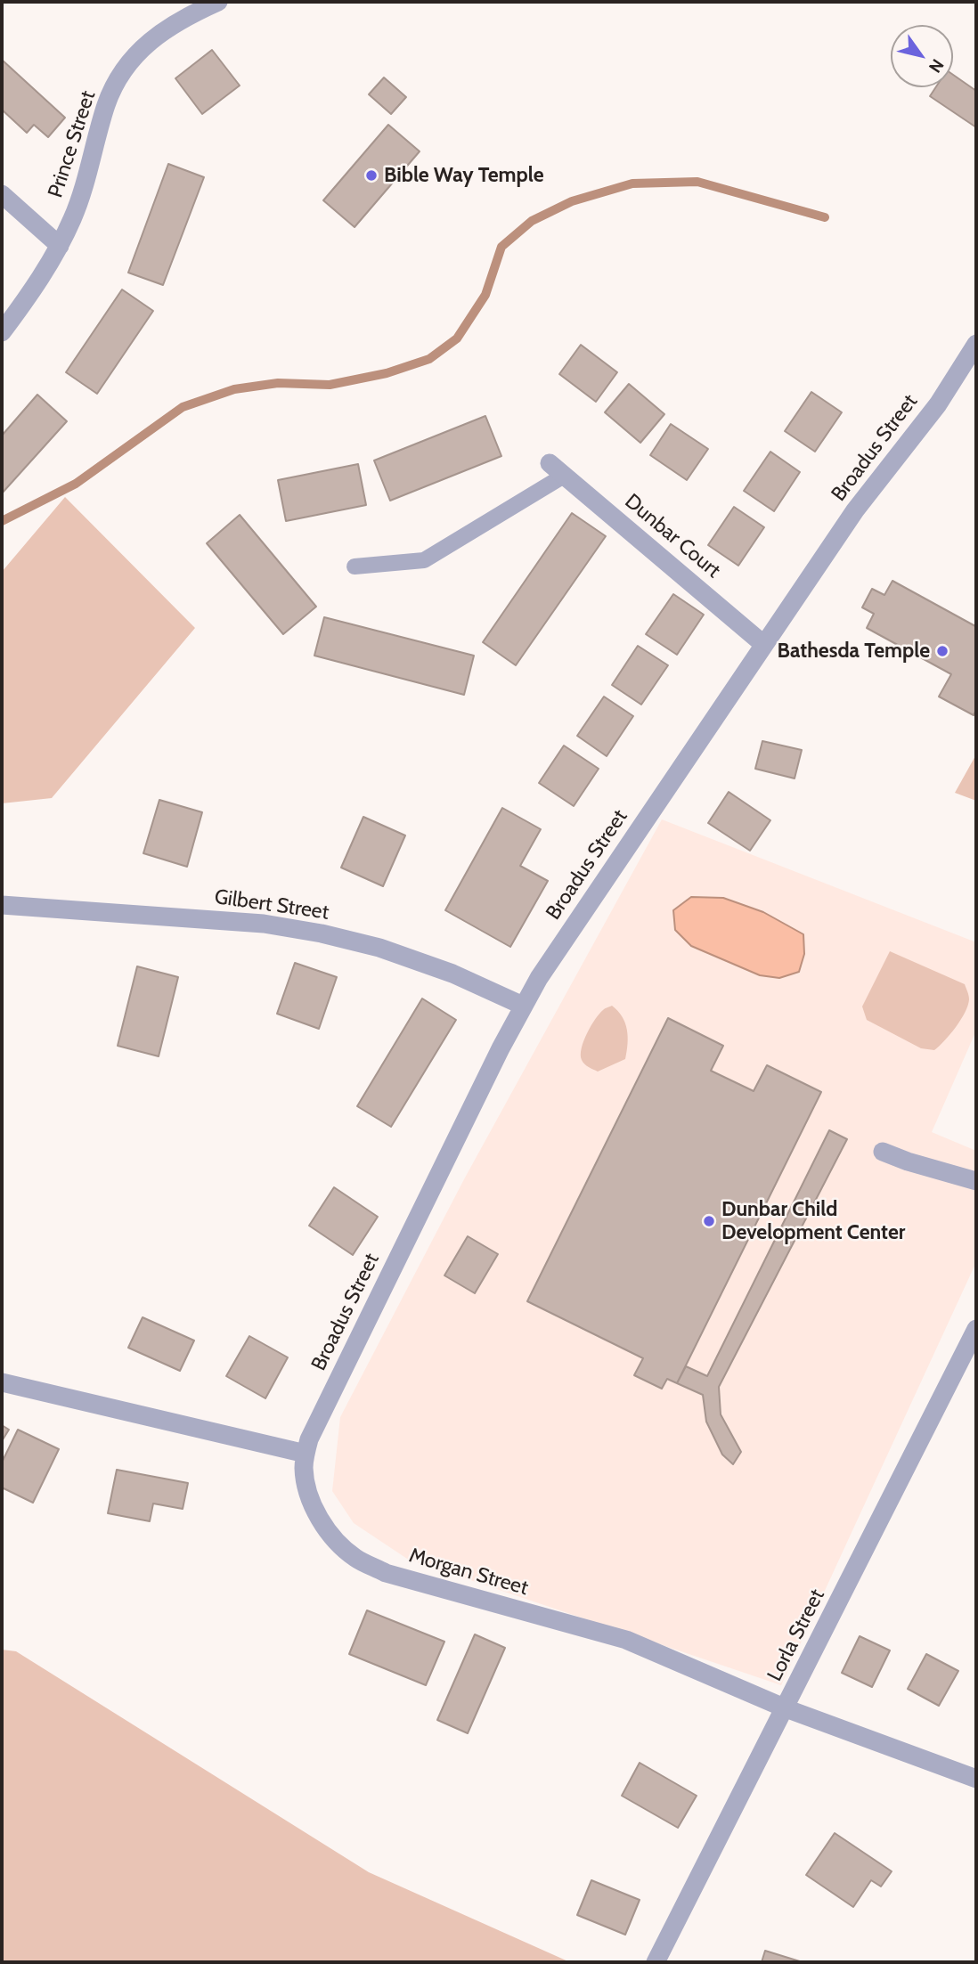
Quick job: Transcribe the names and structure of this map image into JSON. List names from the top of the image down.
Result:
{
  "streets": {
    "street": [
      "Prince Street",
      "Broadus Street",
      "Dunbar Court",
      "Gilbert Street",
      "Morgan Street",
      "Lorla Street"
    ]
  },
  "crossings": [
    ["Broadus Street", "Dunbar Court"],
    ["Broadus Street", "Gilbert Street"],
    ["Broadus Street", "Morgan Street"],
    ["Morgan Street", "Lorla Street"]
  ],
  "places": ["Bible Way Temple", "Bathesda Temple", "Dunbar Child Development Center"],
  "north": "bottom right"
}
